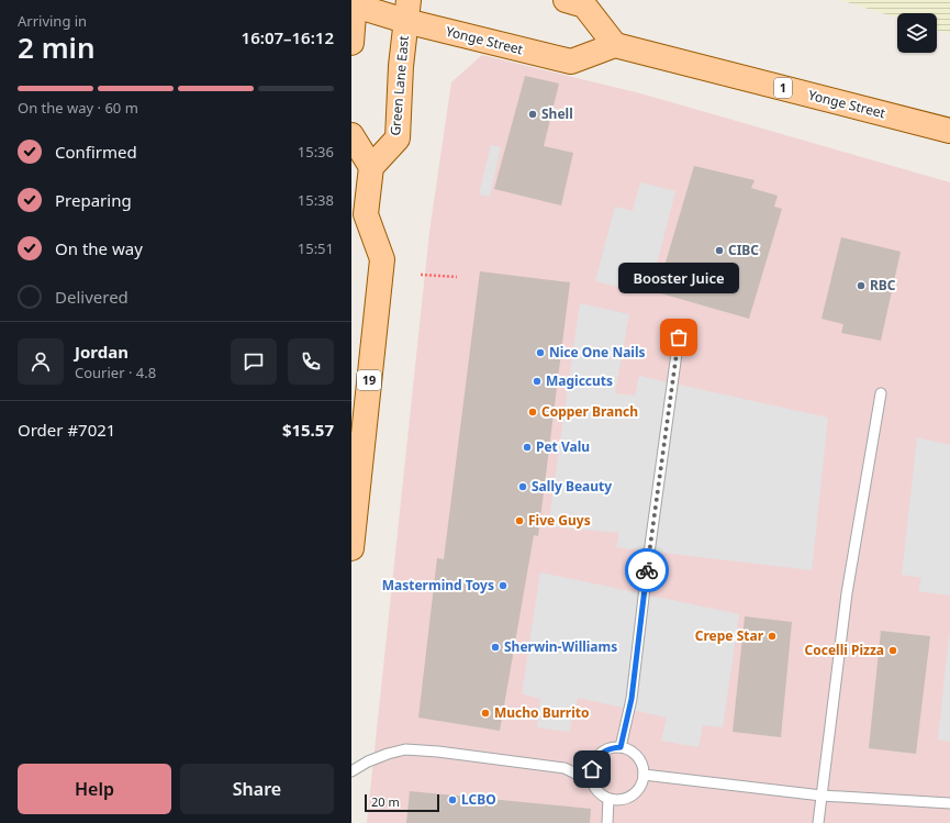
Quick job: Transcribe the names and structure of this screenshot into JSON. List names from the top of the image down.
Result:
{
  "streets": {
    "main road": [
      "Yonge Street",
      "Green Lane East",
      "1",
      "19"
    ]
  },
  "crossings": [
    ["Yonge Street", "Green Lane East"],
    ["Green Lane East", "19"]
  ],
  "places": [
    "Shell",
    "CIBC",
    "RBC",
    "Booster Juice",
    "Nice One Nails",
    "Magiccuts",
    "Copper Branch",
    "Pet Valu",
    "Sally Beauty",
    "Five Guys",
    "Mastermind Toys",
    "Crepe Star",
    "Sherwin-Williams",
    "Cocelli Pizza",
    "Mucho Burrito",
    "LCBO"
  ],
  "scale_bar": "20 m",
  "page": {
    "heading": ["2 min", "Arriving in", "16:07–16:12"],
    "panel": [
      "Jordan",
      "Courier · 4.8",
      "Order #7021",
      "$15.57"
    ],
    "bar": "On the way · 60 m",
    "list": [
      ["Confirmed", "15:36"],
      ["Preparing", "15:38"],
      ["On the way", "15:51"],
      "Delivered"
    ],
    "bubble": "Booster Juice",
    "buttons": ["Help", "Share"],
    "scale": "20 m"
  }
}
